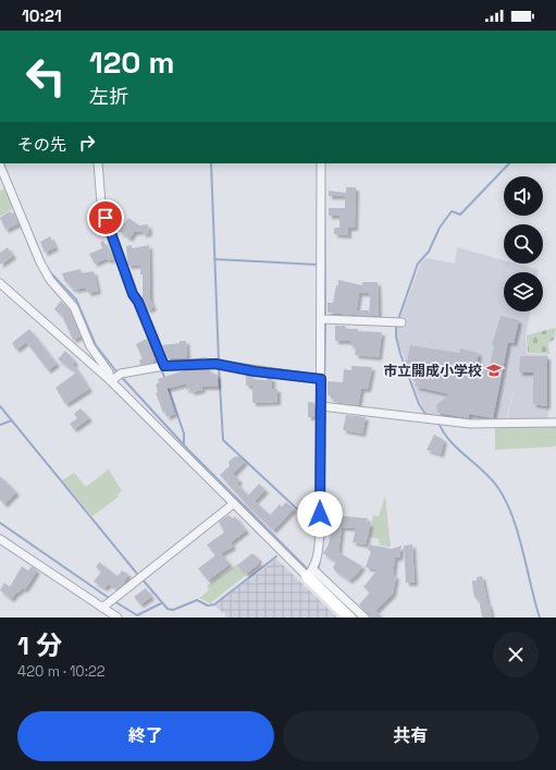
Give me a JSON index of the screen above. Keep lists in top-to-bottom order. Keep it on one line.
{"places":{"school or university":["市立開成小学校"]},"page":{"status":"10:21","turn":["120 m","左折"],"then":"その先","heading":["1 分","420 m · 10:22"],"buttons":["終了","共有"]}}
